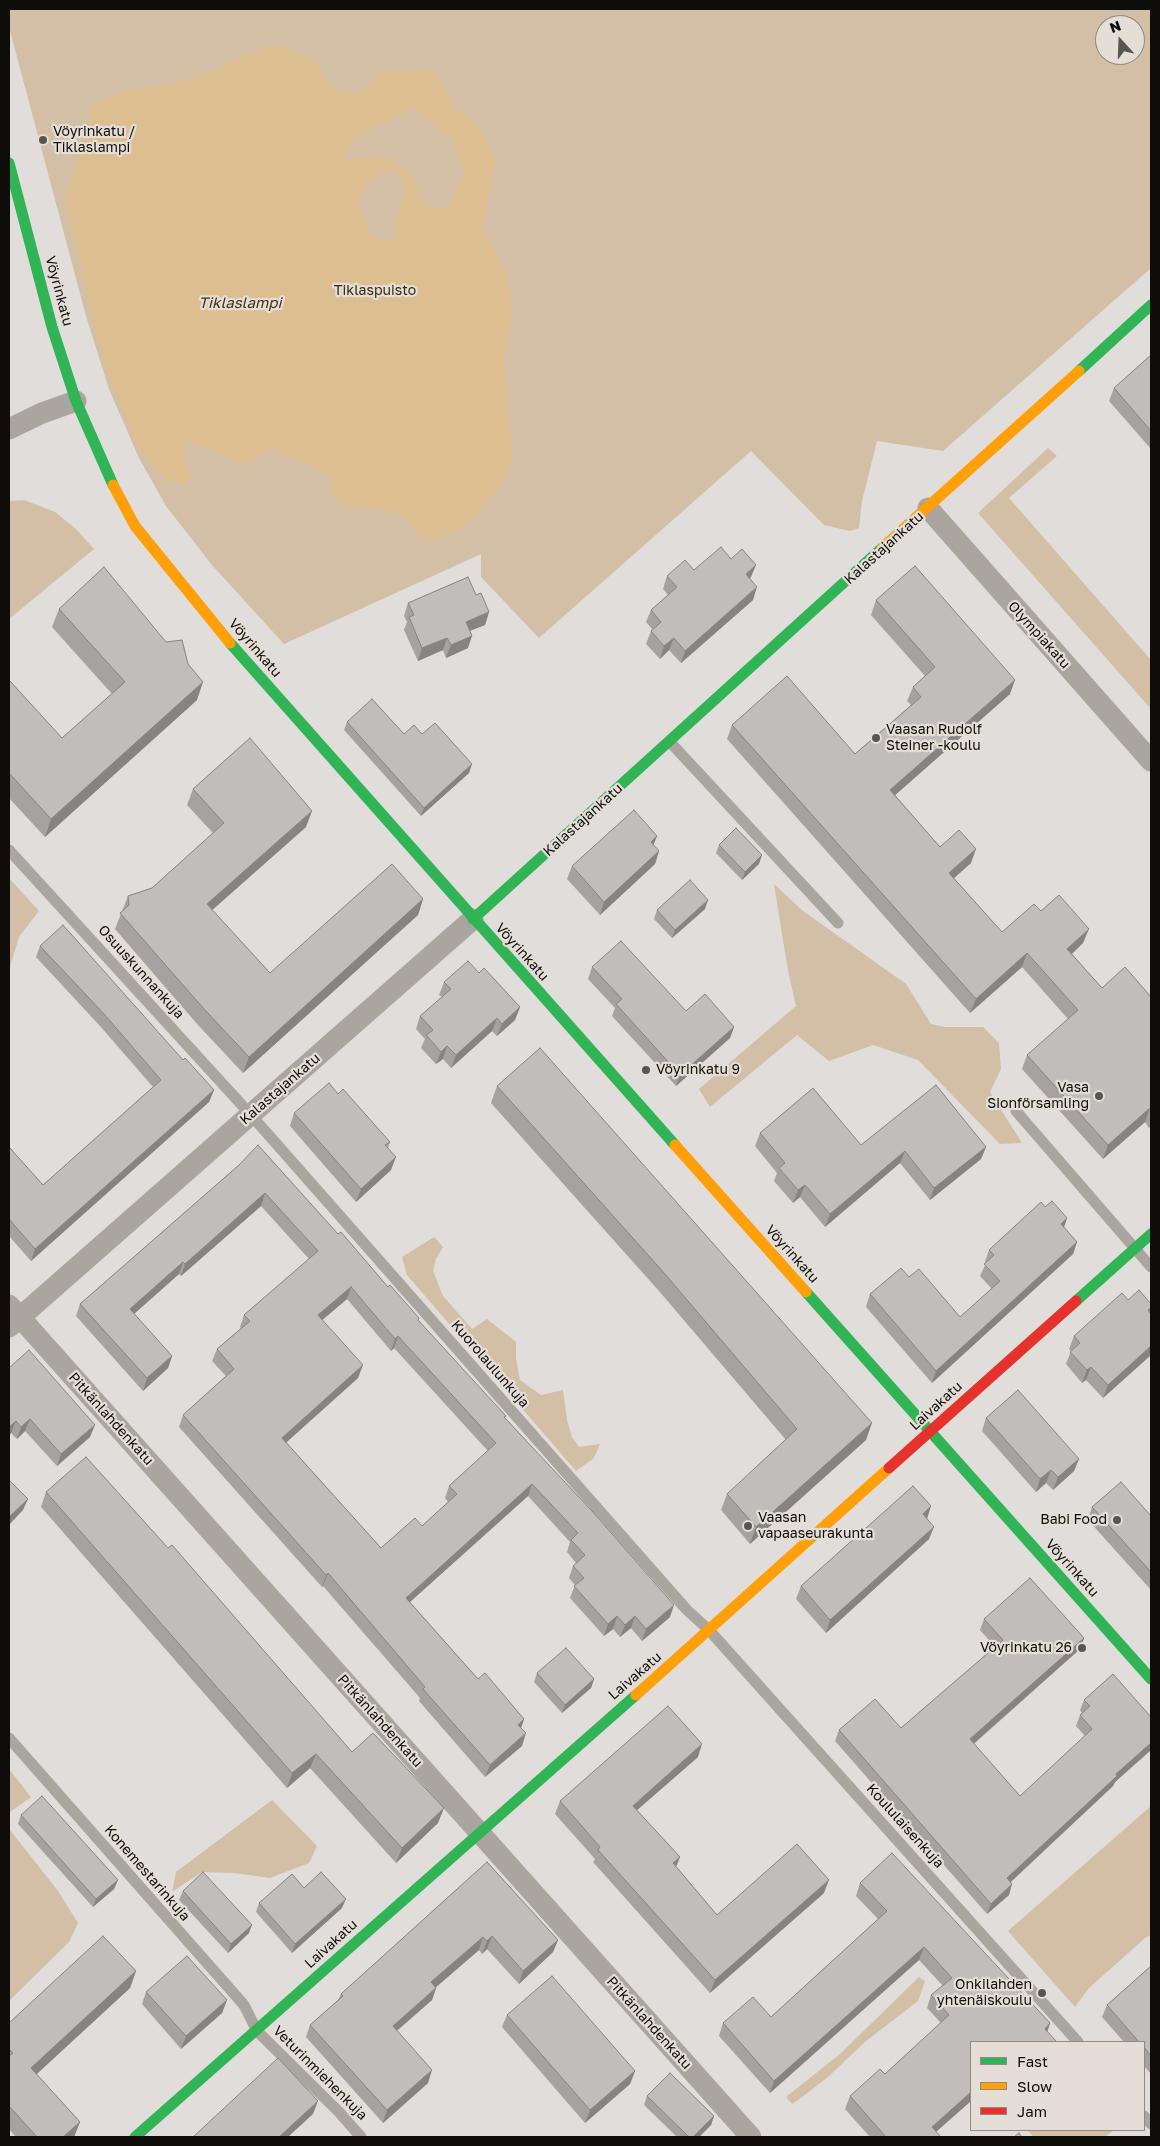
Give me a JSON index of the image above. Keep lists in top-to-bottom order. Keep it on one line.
{"streets":{"street":["Vöyrinkatu","Kalastajankatu","Olympiakatu","Laivakatu","Pitkänlahdenkatu"],"lane":["Osuuskunnankuja","Kuorolaulunkuja","Koululaisenkuja","Konemestarinkuja","Veturinmiehenkuja"]},"crossings":[["Vöyrinkatu","Kalastajankatu"],["Vöyrinkatu","Laivakatu"],["Kalastajankatu","Olympiakatu"],["Kalastajankatu","Osuuskunnankuja"],["Kalastajankatu","Kuorolaulunkuja"],["Kalastajankatu","Pitkänlahdenkatu"],["Osuuskunnankuja","Kuorolaulunkuja"],["Kuorolaulunkuja","Laivakatu"],["Kuorolaulunkuja","Koululaisenkuja"],["Laivakatu","Pitkänlahdenkatu"],["Laivakatu","Koululaisenkuja"],["Laivakatu","Konemestarinkuja"],["Laivakatu","Veturinmiehenkuja"],["Konemestarinkuja","Veturinmiehenkuja"]],"water":["Tiklaslampi"],"parks":["Tiklaspuisto"],"places":["Vöyrinkatu / Tiklaslampi","Vaasan Rudolf Steiner -koulu","Vöyrinkatu 9","Vasa Sionförsamling","Babi Food","Vaasan vapaaseurakunta","Vöyrinkatu 26","Onkilahden yhtenäiskoulu"],"legend":["Fast","Slow","Jam"],"north":"top"}
